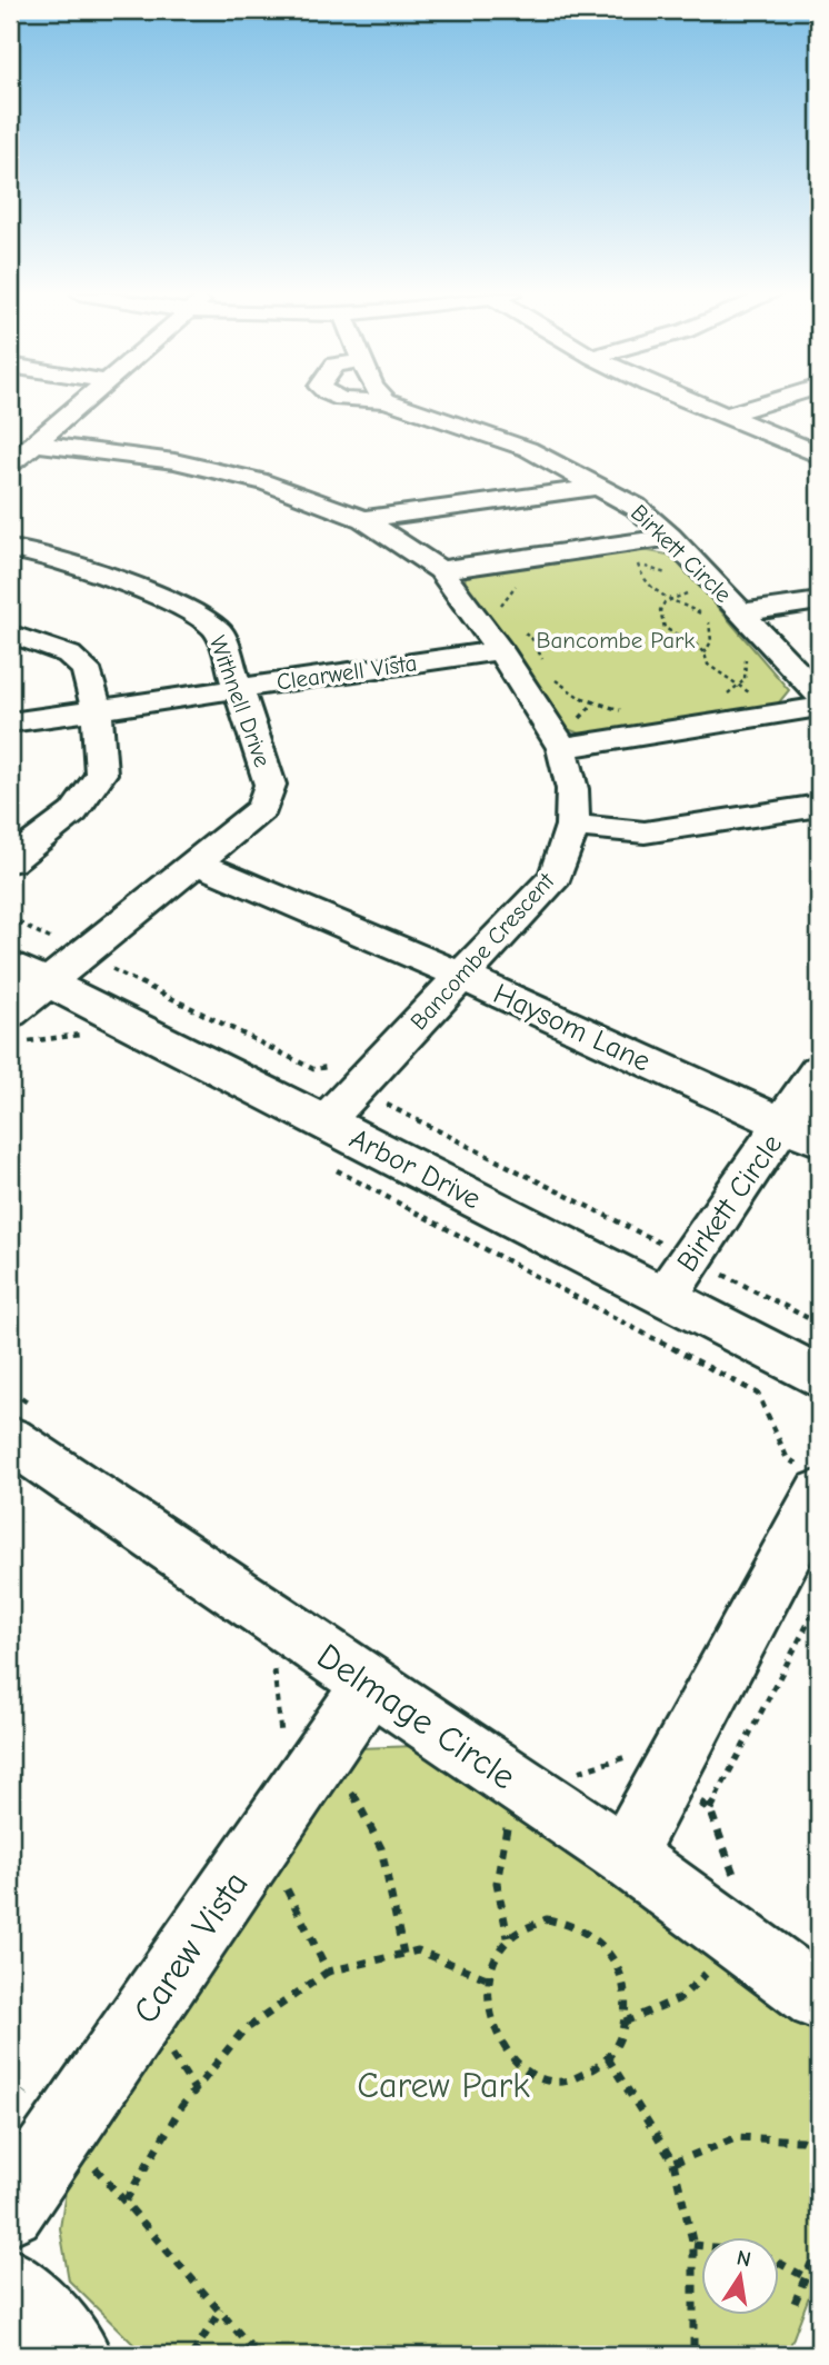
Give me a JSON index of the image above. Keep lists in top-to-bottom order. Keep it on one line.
{"streets":{"street":["Birkett Circle","Clearwell Vista","Withnell Drive","Bancombe Crescent","Haysom Lane","Arbor Drive","Delmage Circle","Carew Vista"]},"crossings":[["Birkett Circle","Haysom Lane"],["Birkett Circle","Arbor Drive"],["Clearwell Vista","Withnell Drive"],["Clearwell Vista","Bancombe Crescent"],["Withnell Drive","Haysom Lane"],["Withnell Drive","Arbor Drive"],["Bancombe Crescent","Haysom Lane"],["Bancombe Crescent","Arbor Drive"],["Delmage Circle","Carew Vista"]],"parks":["Bancombe Park","Carew Park"],"north":"top"}
